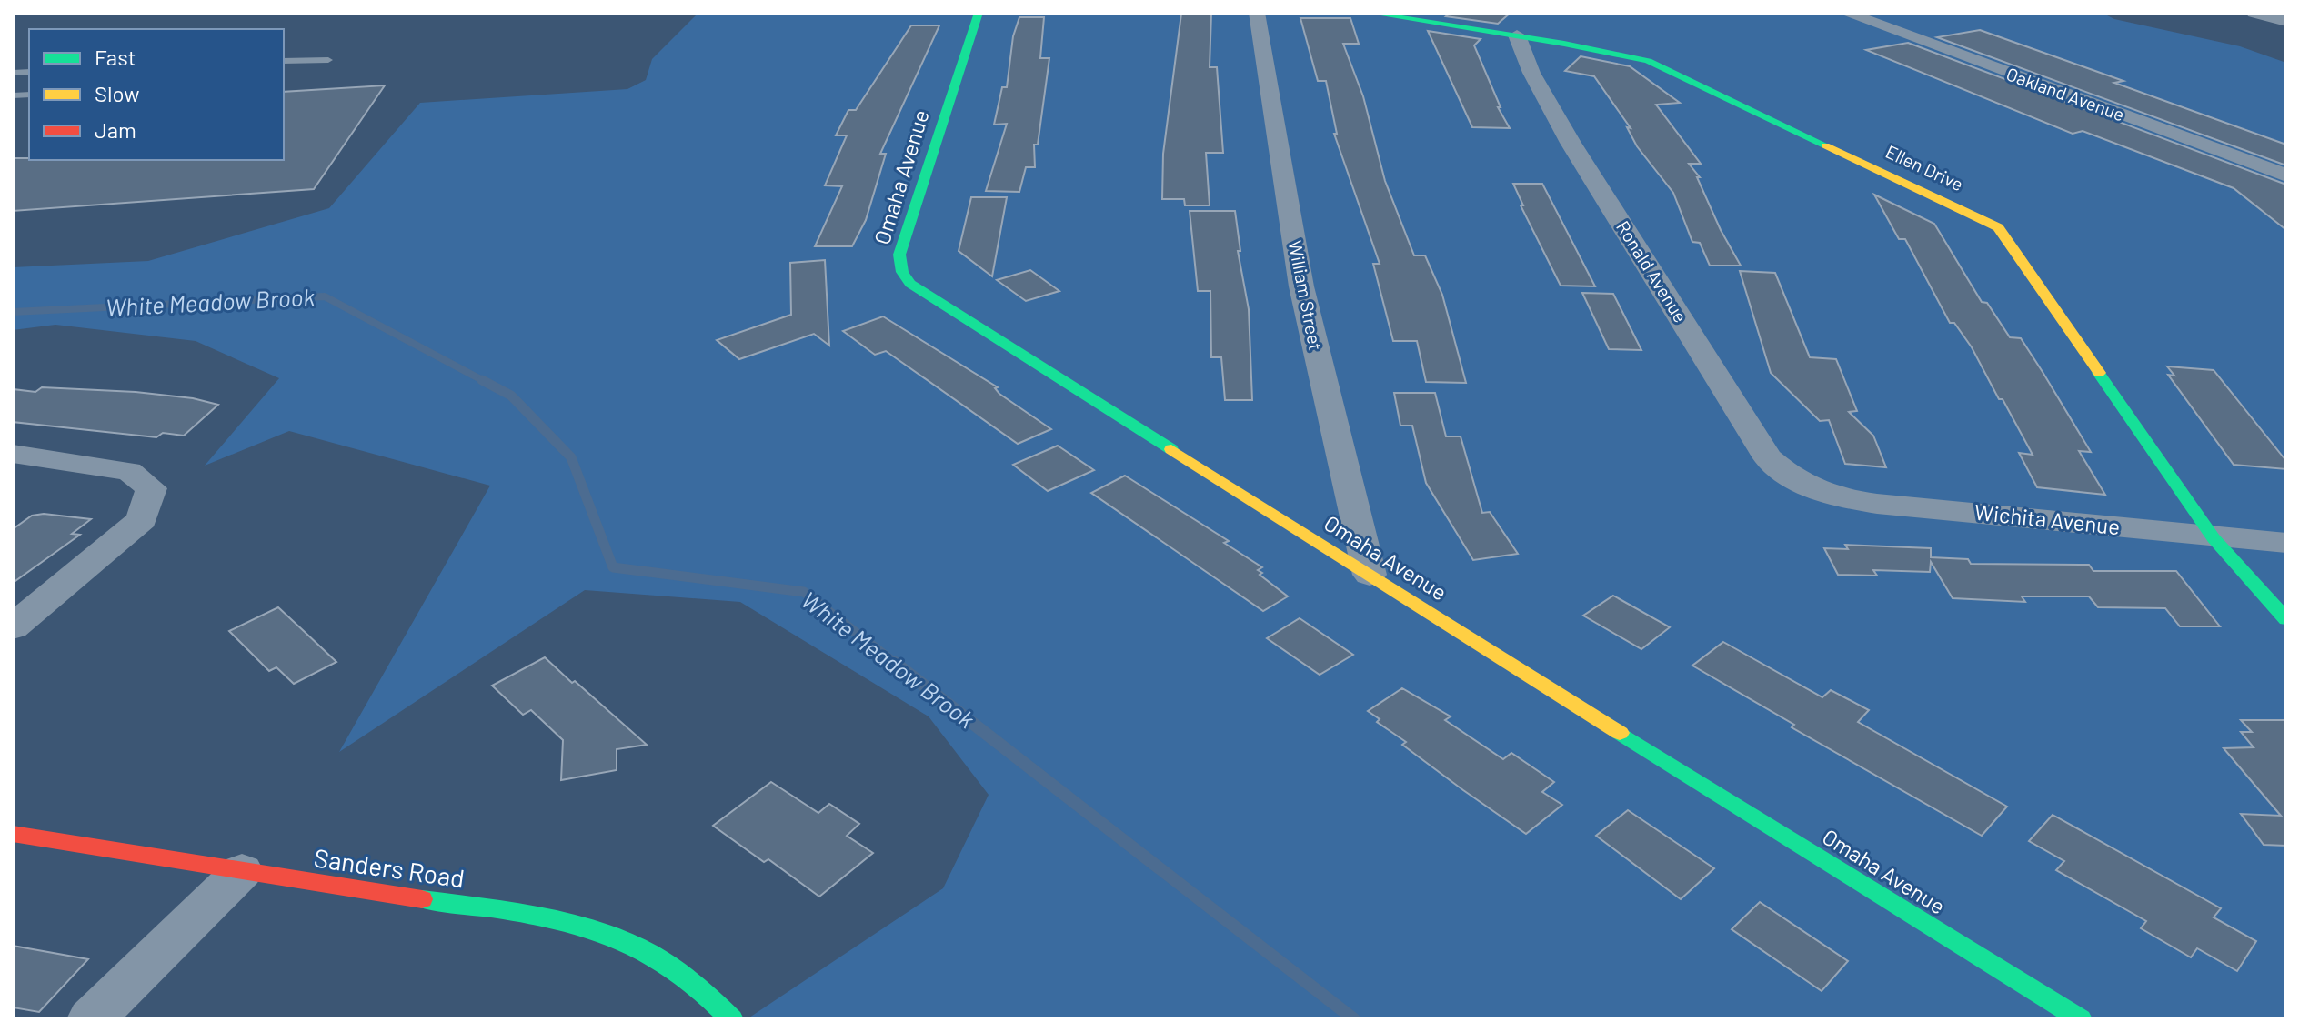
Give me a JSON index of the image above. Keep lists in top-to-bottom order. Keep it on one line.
{"streets":{"street":["Oakland Avenue","Ellen Drive","Omaha Avenue","Ronald Avenue","William Street","Wichita Avenue","Sanders Road"]},"crossings":[["Ellen Drive","Ronald Avenue"],["Ellen Drive","Wichita Avenue"],["Omaha Avenue","William Street"],["Ronald Avenue","Wichita Avenue"]],"water":["White Meadow Brook"],"legend":["Fast","Slow","Jam"]}
